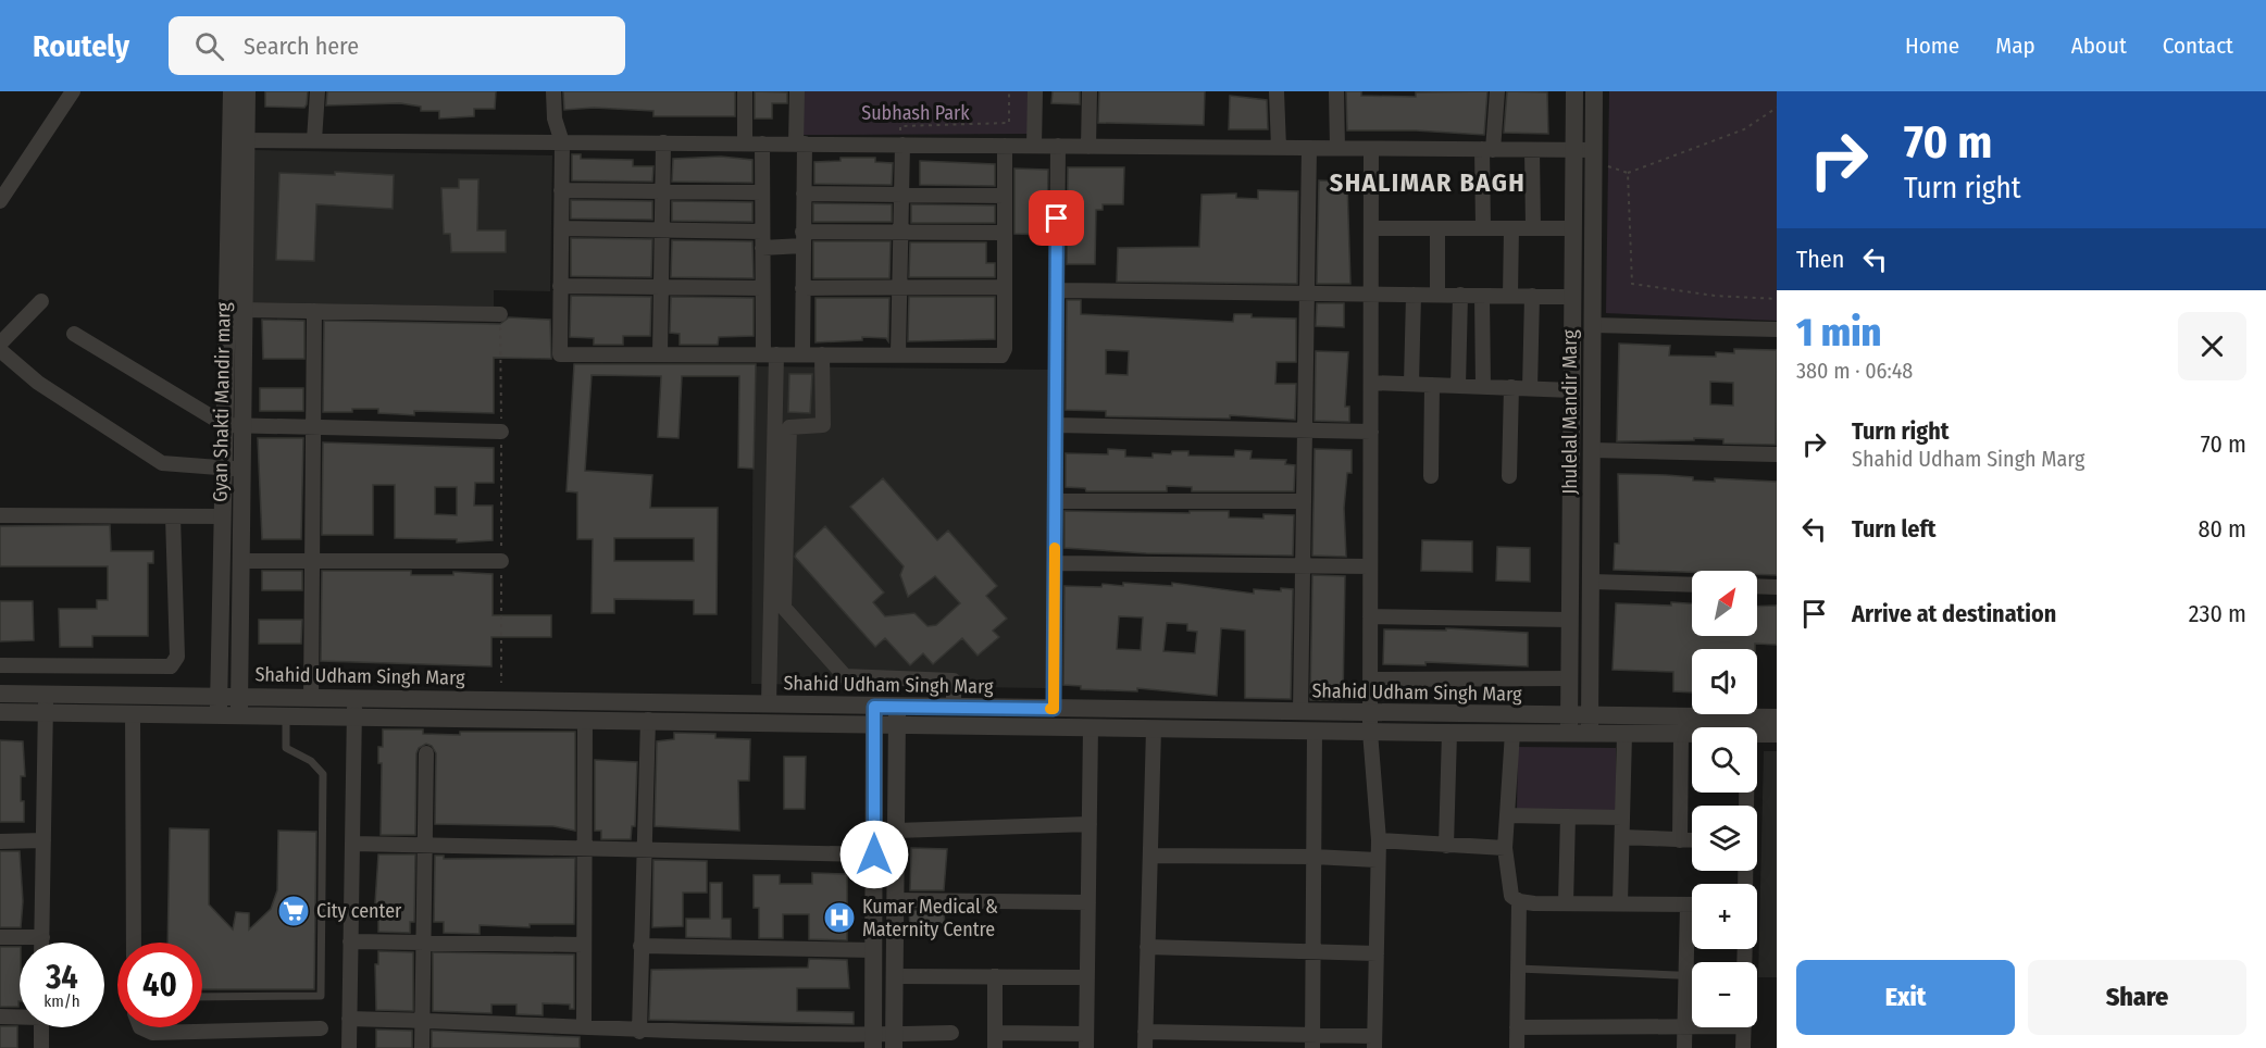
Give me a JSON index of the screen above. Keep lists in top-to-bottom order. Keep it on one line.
{"streets":{"street":["Gyan Shakti Mandir marg","Jhulelal Mandir Marg","Shahid Udham Singh Marg"]},"crossings":[["Gyan Shakti Mandir marg","Shahid Udham Singh Marg"],["Jhulelal Mandir Marg","Shahid Udham Singh Marg"]],"districts":["SHALIMAR BAGH"],"parks":["Subhash Park"],"places":{"supermarket":["City center"],"hospital":["Kumar Medical & Maternity Centre"]},"north":"top right","page":{"header":"Routely","search":"Search here","nav":["Home","Map","About","Contact"],"turn":["70 m","Turn right"],"then":"Then","heading":["1 min","380 m · 06:48"],"list":[{"name":"Turn right","note":"Shahid Udham Singh Marg","value":"70 m"},{"name":"Turn left","value":"80 m"},{"name":"Arrive at destination","value":"230 m"}],"map_buttons":["+","−"],"speed":"34 km/h","limit":"40","buttons":["Exit","Share"]}}
